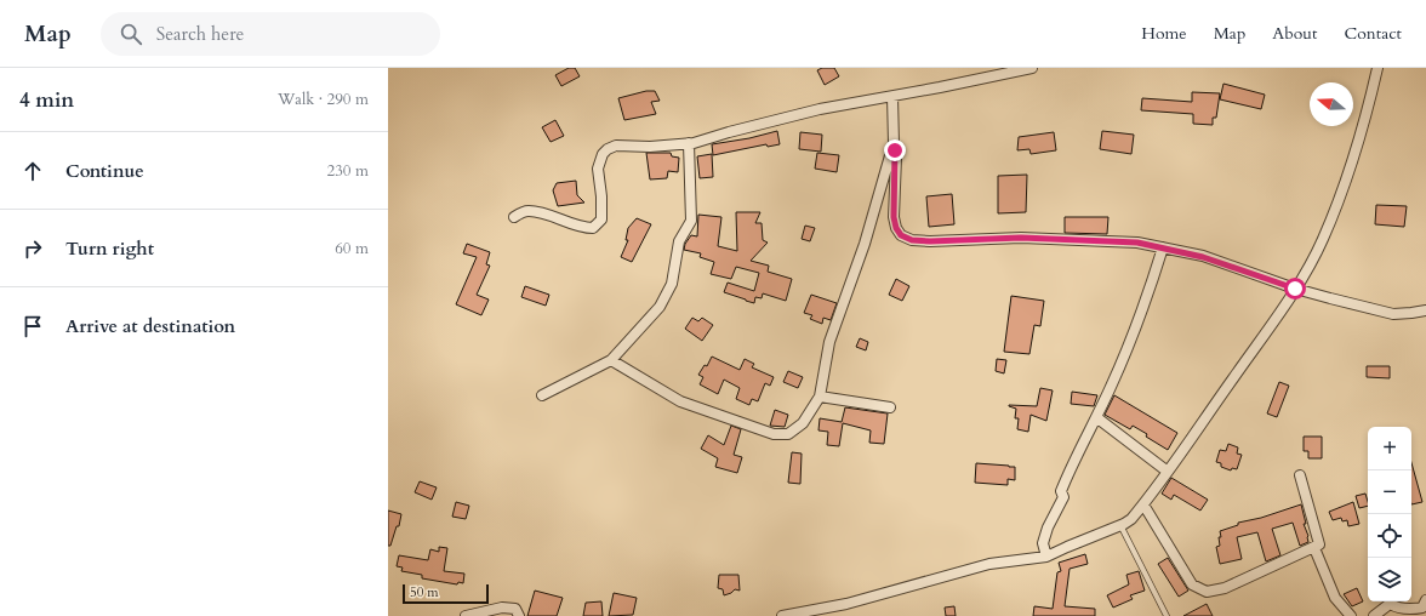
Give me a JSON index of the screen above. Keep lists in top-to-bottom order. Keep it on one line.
{"scale_bar":"50 m","north":"left","page":{"header":"Map","search":"Search here","nav":["Home","Map","About","Contact"],"heading":["4 min","Walk · 290 m"],"list":[["Continue","230 m"],["Turn right","60 m"],"Arrive at destination"],"map_buttons":["+","−"],"scale":"50 m"}}
